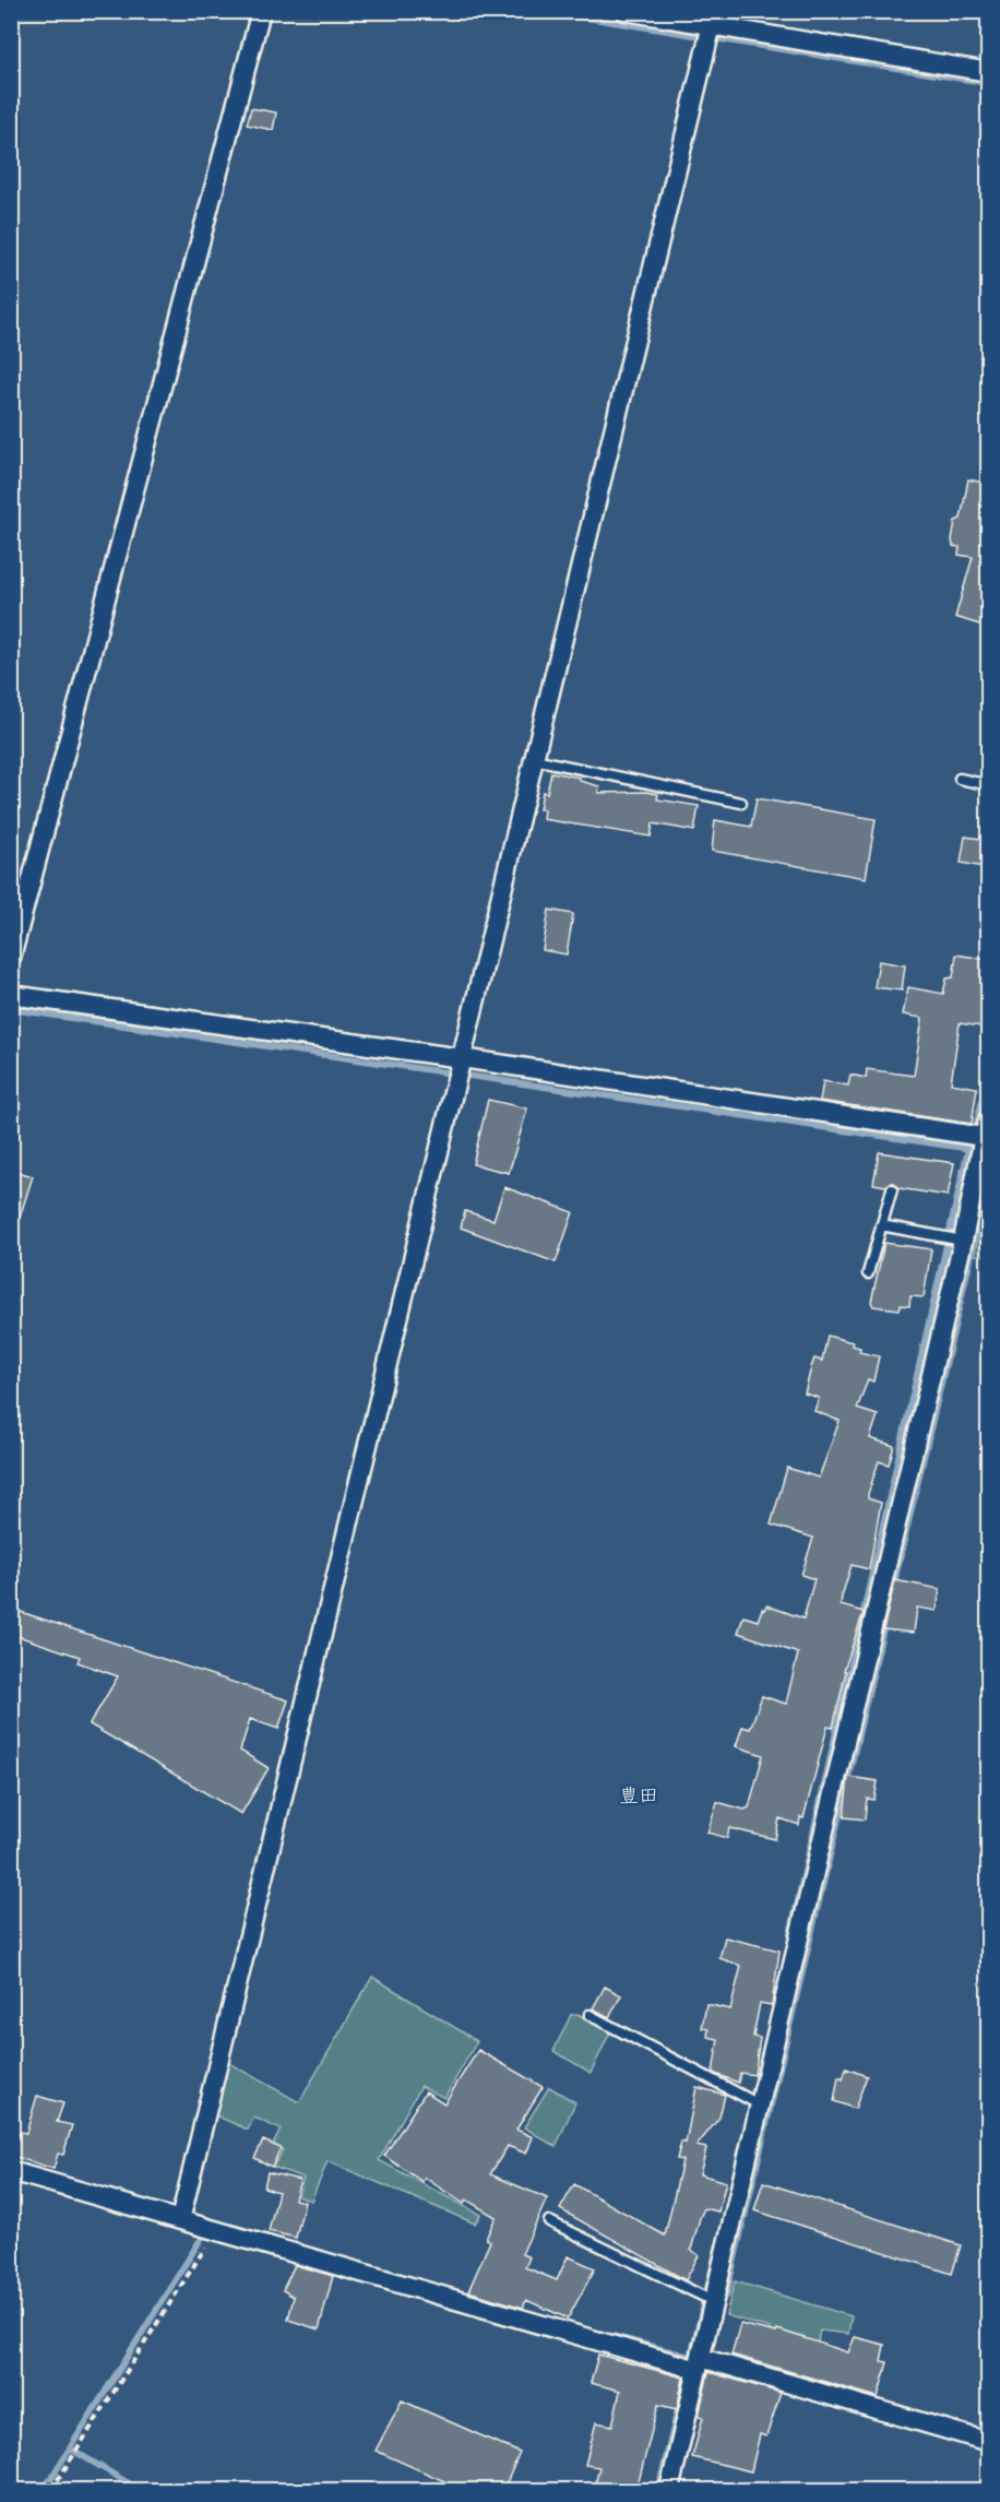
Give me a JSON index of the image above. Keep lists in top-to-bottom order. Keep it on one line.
{"districts":["豊田"]}
